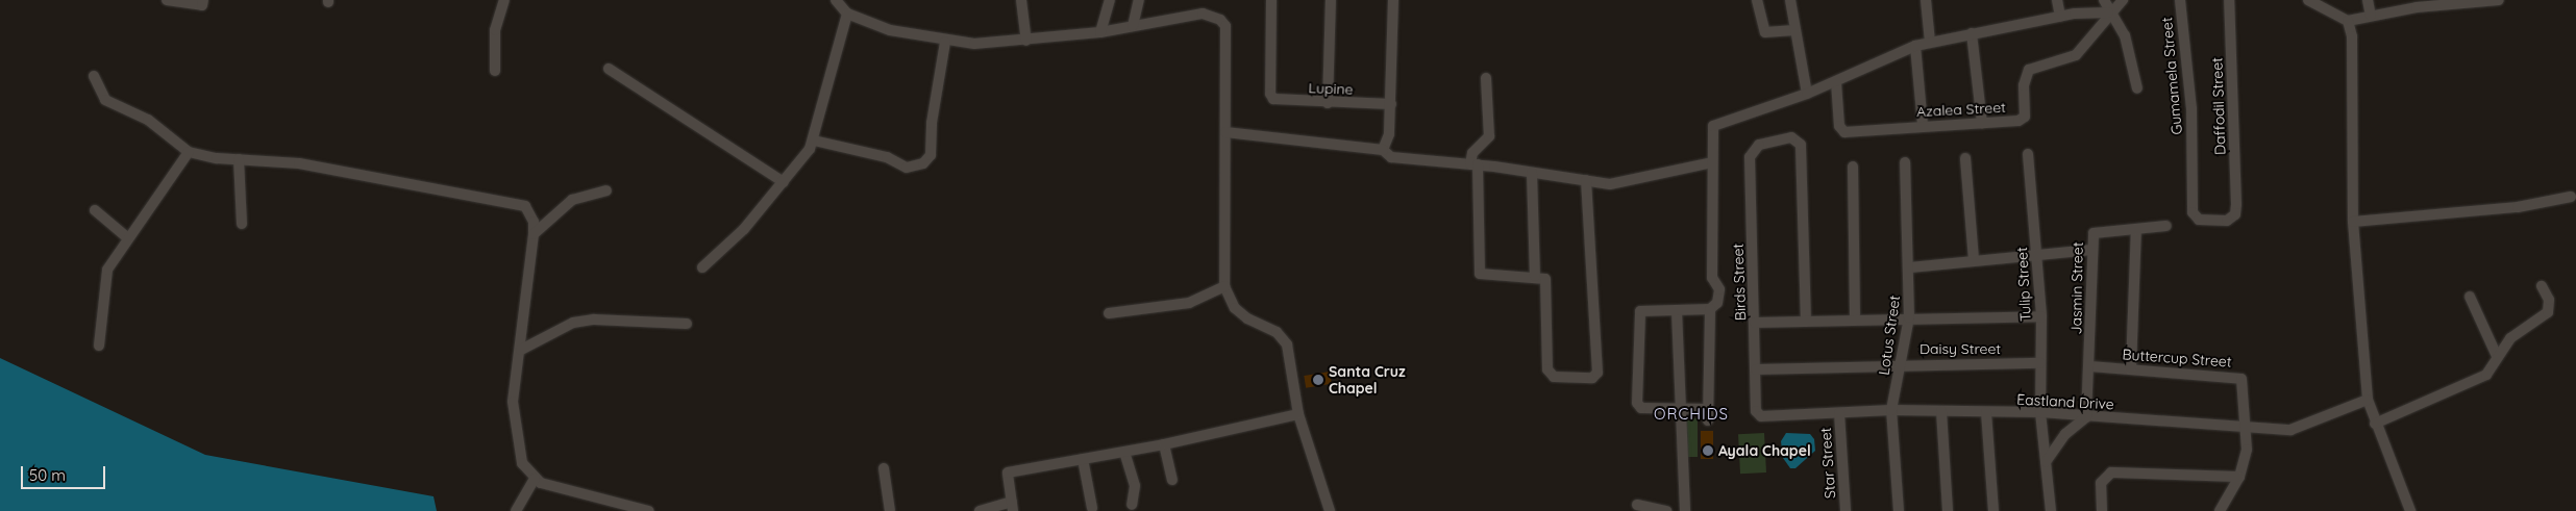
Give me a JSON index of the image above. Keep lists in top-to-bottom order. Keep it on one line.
{"streets":{"street":["Gumamela Street","Lupine","Daffodil Street","Azalea Street","Birds Street","Tulip Street","Jasmin Street","Lotus Street","Daisy Street","Buttercup Street","Eastland Drive","Star Street"]},"crossings":[["Gumamela Street","Daffodil Street"],["Birds Street","Daisy Street"],["Birds Street","Eastland Drive"],["Tulip Street","Daisy Street"],["Tulip Street","Eastland Drive"],["Jasmin Street","Buttercup Street"],["Jasmin Street","Eastland Drive"],["Lotus Street","Daisy Street"],["Lotus Street","Eastland Drive"],["Buttercup Street","Eastland Drive"],["Eastland Drive","Star Street"]],"districts":["ORCHIDS"],"places":["Santa Cruz Chapel","Ayala Chapel"],"scale_bar":"50 m"}
